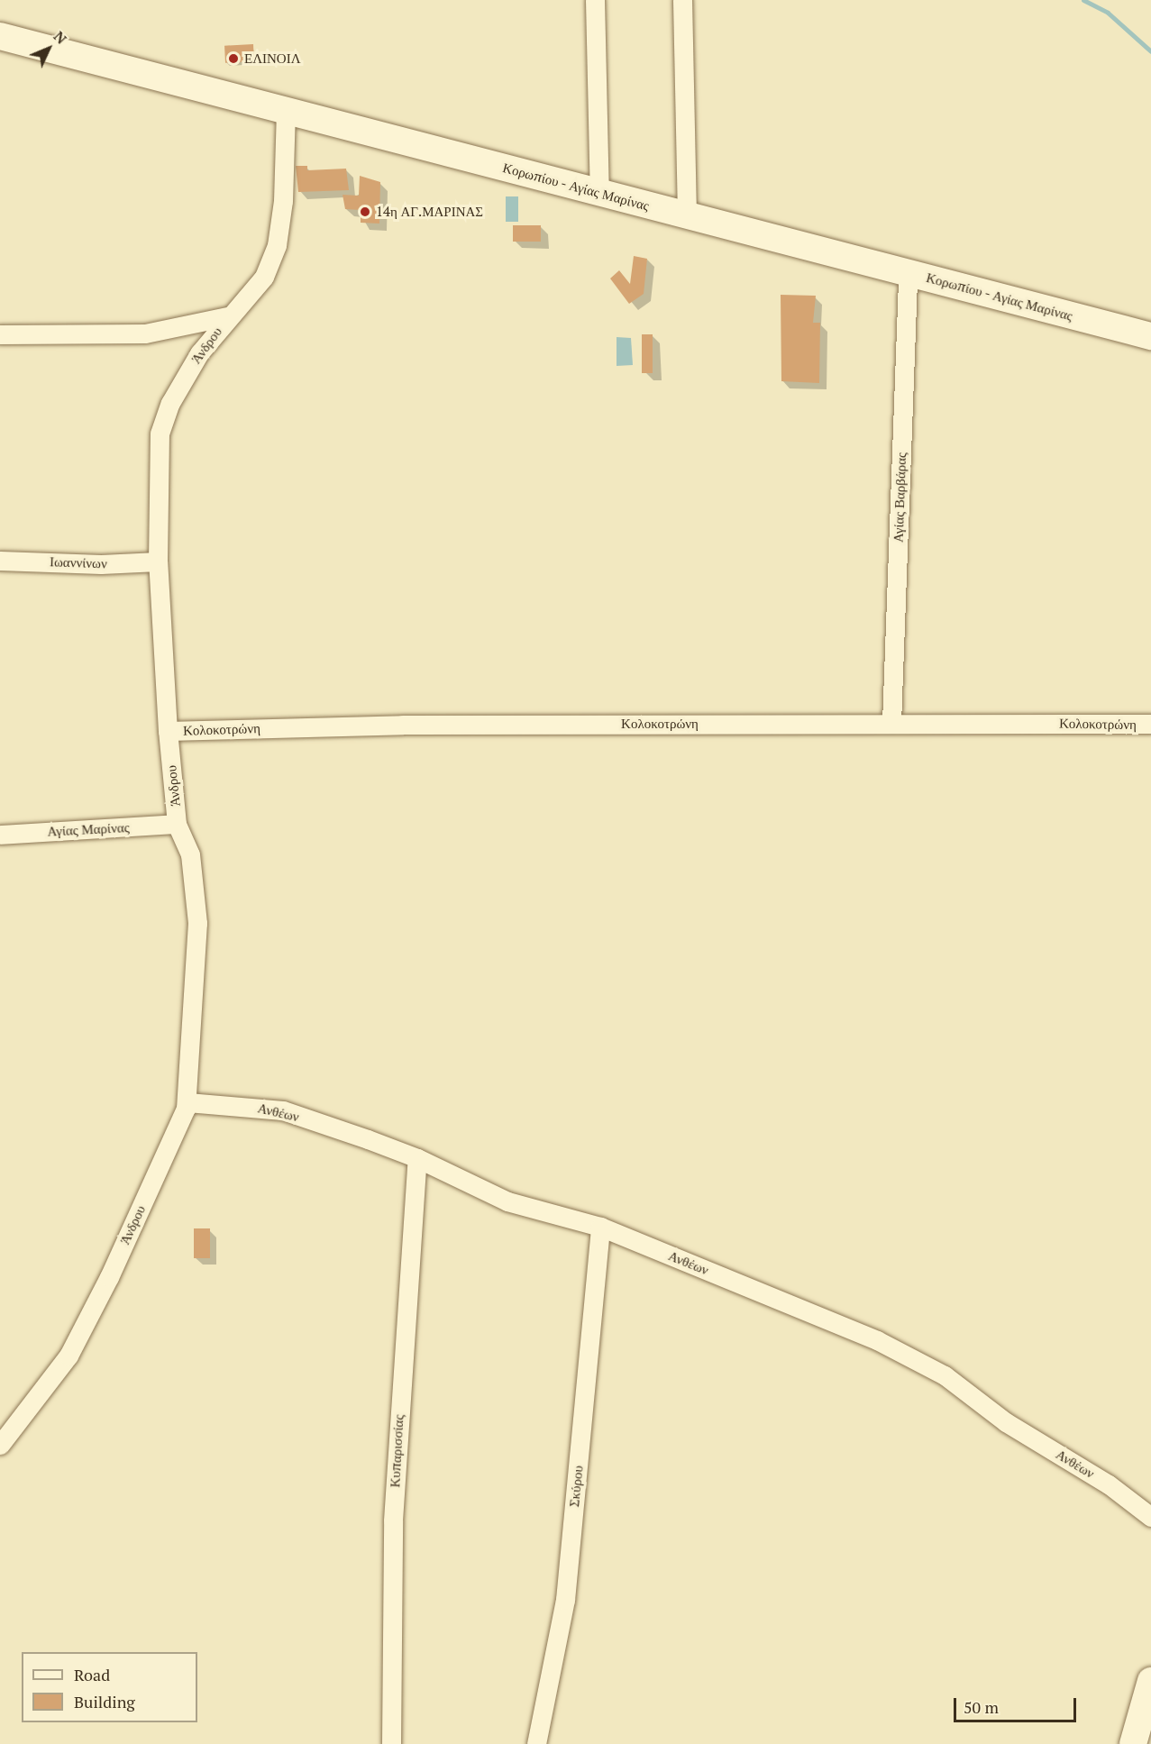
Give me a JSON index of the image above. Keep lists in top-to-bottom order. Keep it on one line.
{"streets":{"main road":["Κορωπίου - Αγίας Μαρίνας"],"street":["Άνδρου","Αγίας Βαρβάρας","Ιωαννίνων","Κολοκοτρώνη","Αγίας Μαρίνας","Ανθέων","Κυπαρισσίας","Σκύρου"]},"crossings":[["Κορωπίου - Αγίας Μαρίνας","Άνδρου"],["Κορωπίου - Αγίας Μαρίνας","Αγίας Βαρβάρας"],["Άνδρου","Ιωαννίνων"],["Άνδρου","Κολοκοτρώνη"],["Άνδρου","Αγίας Μαρίνας"],["Άνδρου","Ανθέων"],["Αγίας Βαρβάρας","Κολοκοτρώνη"],["Ανθέων","Κυπαρισσίας"],["Ανθέων","Σκύρου"]],"places":["ΕΛΙΝΟΙΛ","14η ΑΓ.ΜΑΡΙΝΑΣ"],"legend":["Road","Building"],"scale_bar":"50 m","north":"top right"}
